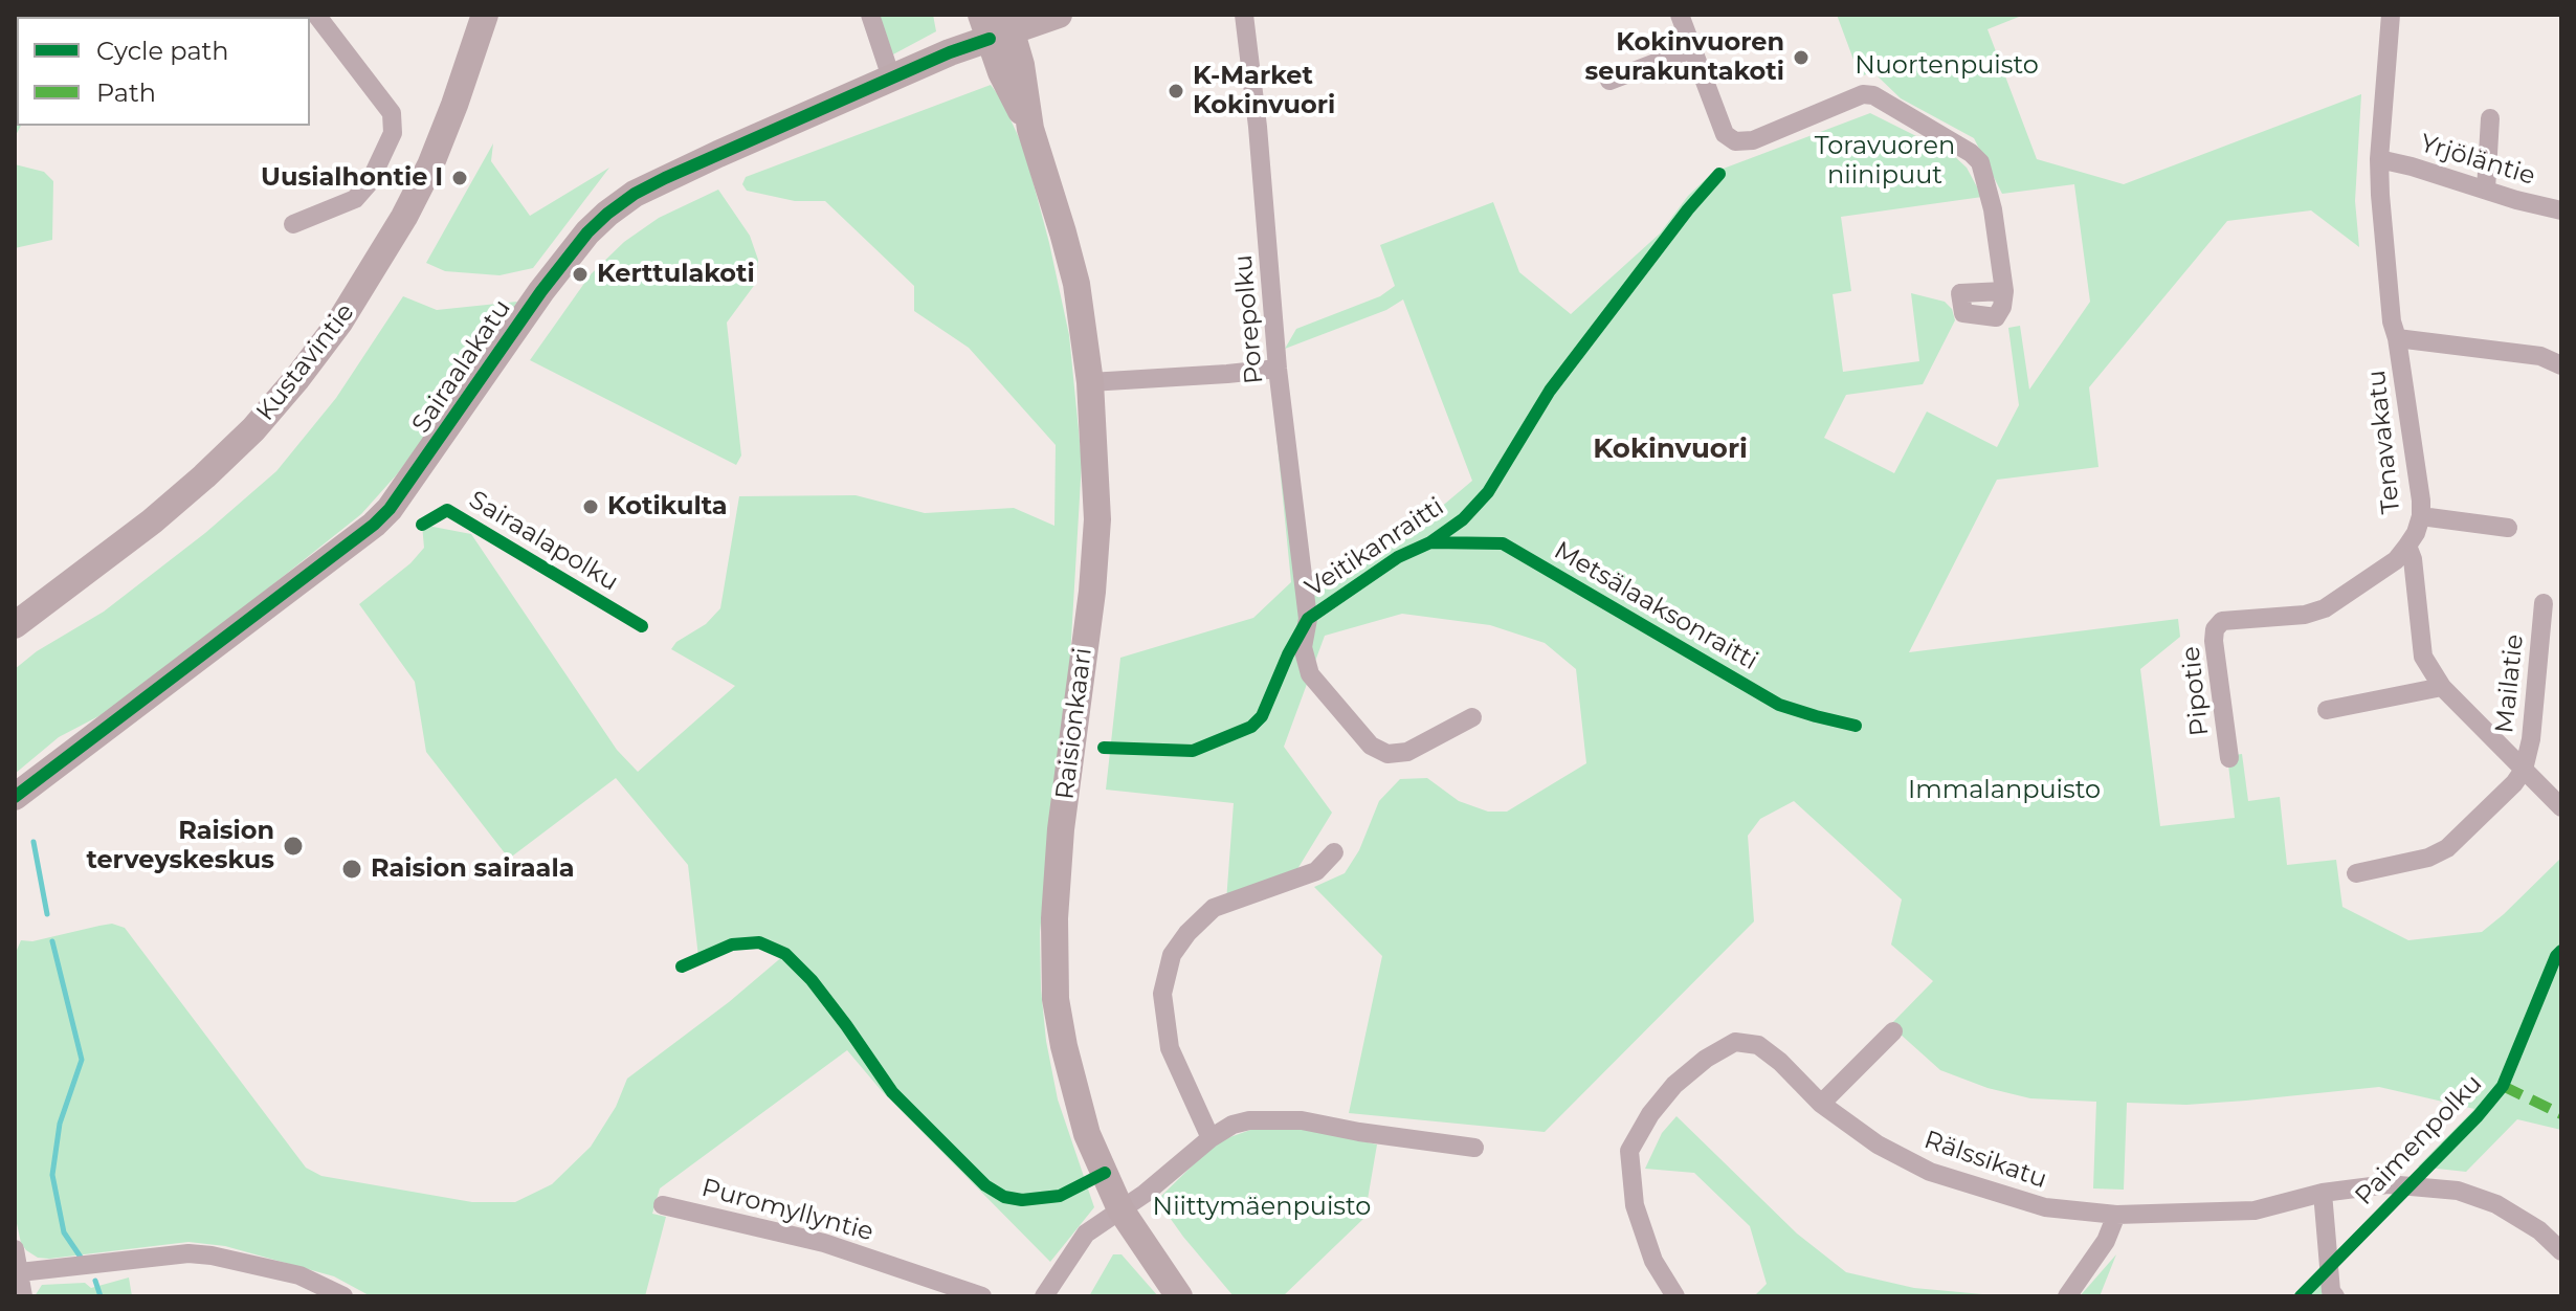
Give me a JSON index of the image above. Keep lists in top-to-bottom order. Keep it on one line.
{"streets":{"main road":["Kustavintie","Sairaalakatu","Raisionkaari"],"street":["Yrjöläntie","Porepolku","Tenavakatu","Mailatie","Pipotie","Rälssikatu","Puromyllyntie"],"cycle path":["Sairaalapolku","Veitikanraitti","Paimenpolku"]},"crossings":[["Yrjöläntie","Tenavakatu"],["Sairaalakatu","Raisionkaari"],["Tenavakatu","Mailatie"],["Tenavakatu","Pipotie"]],"districts":["Kokinvuori"],"parks":["Nuortenpuisto","Toravuoren niinipuut","Immalanpuisto","Niittymäenpuisto"],"places":["Kokinvuoren seurakuntakoti","K-Market Kokinvuori","Uusialhontie I","Kerttulakoti","Kotikulta","Raision terveyskeskus","Raision sairaala"],"legend":["Cycle path","Path"]}
